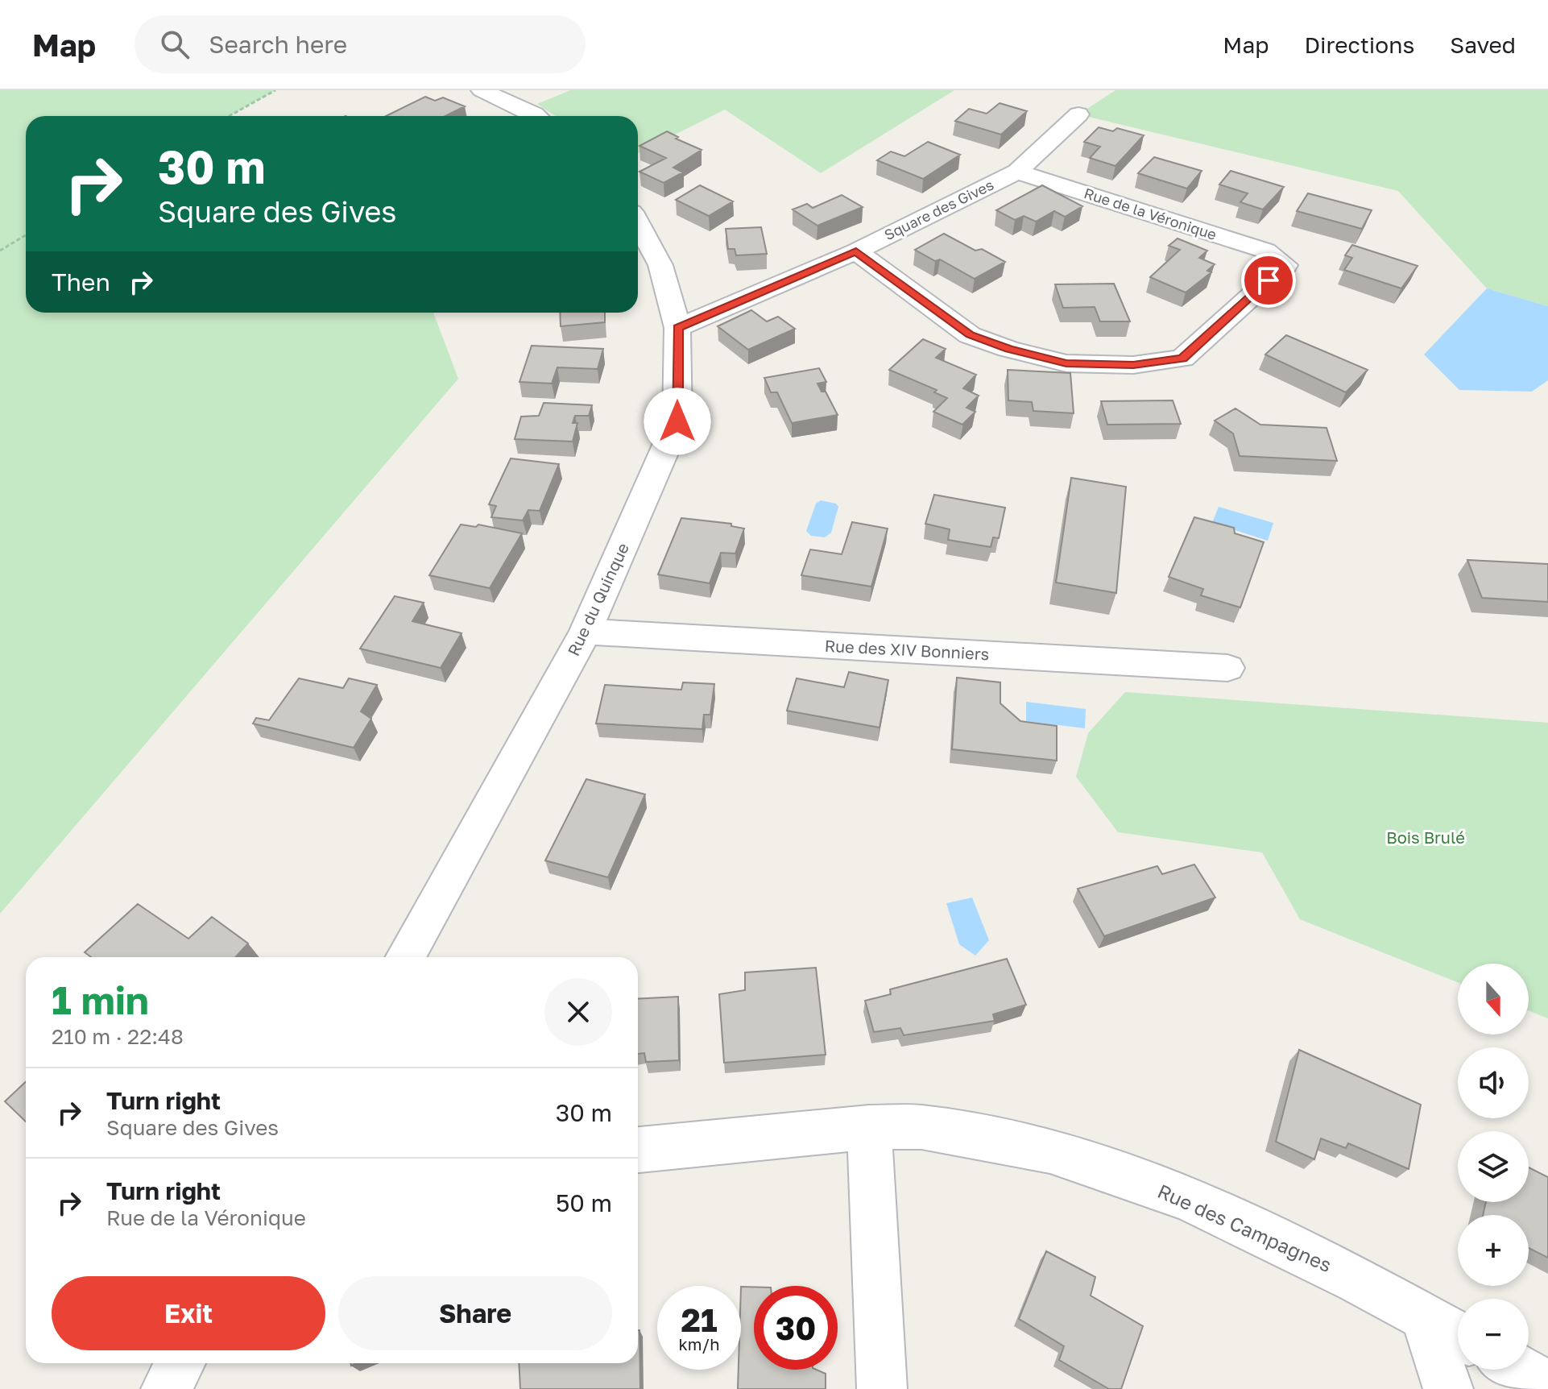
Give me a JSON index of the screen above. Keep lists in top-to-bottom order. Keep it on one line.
{"streets":{"street":["Square des Gives","Rue de la Véronique","Rue du Quinque","Rue des XIV Bonniers","Rue des Campagnes"]},"crossings":[["Square des Gives","Rue de la Véronique"],["Square des Gives","Rue du Quinque"],["Rue du Quinque","Rue des XIV Bonniers"]],"parks":["Bois Brulé"],"north":"bottom","page":{"header":"Map","search":"Search here","nav":["Map","Directions","Saved"],"turn":["30 m","Square des Gives"],"then":"Then","heading":["1 min","210 m · 22:48"],"map_buttons":["+","−"],"list":[{"name":"Turn right","note":"Square des Gives","value":"30 m"},{"name":"Turn right","note":"Rue de la Véronique","value":"50 m"}],"buttons":["Exit","Share"],"speed":"21 km/h","limit":"30"}}
